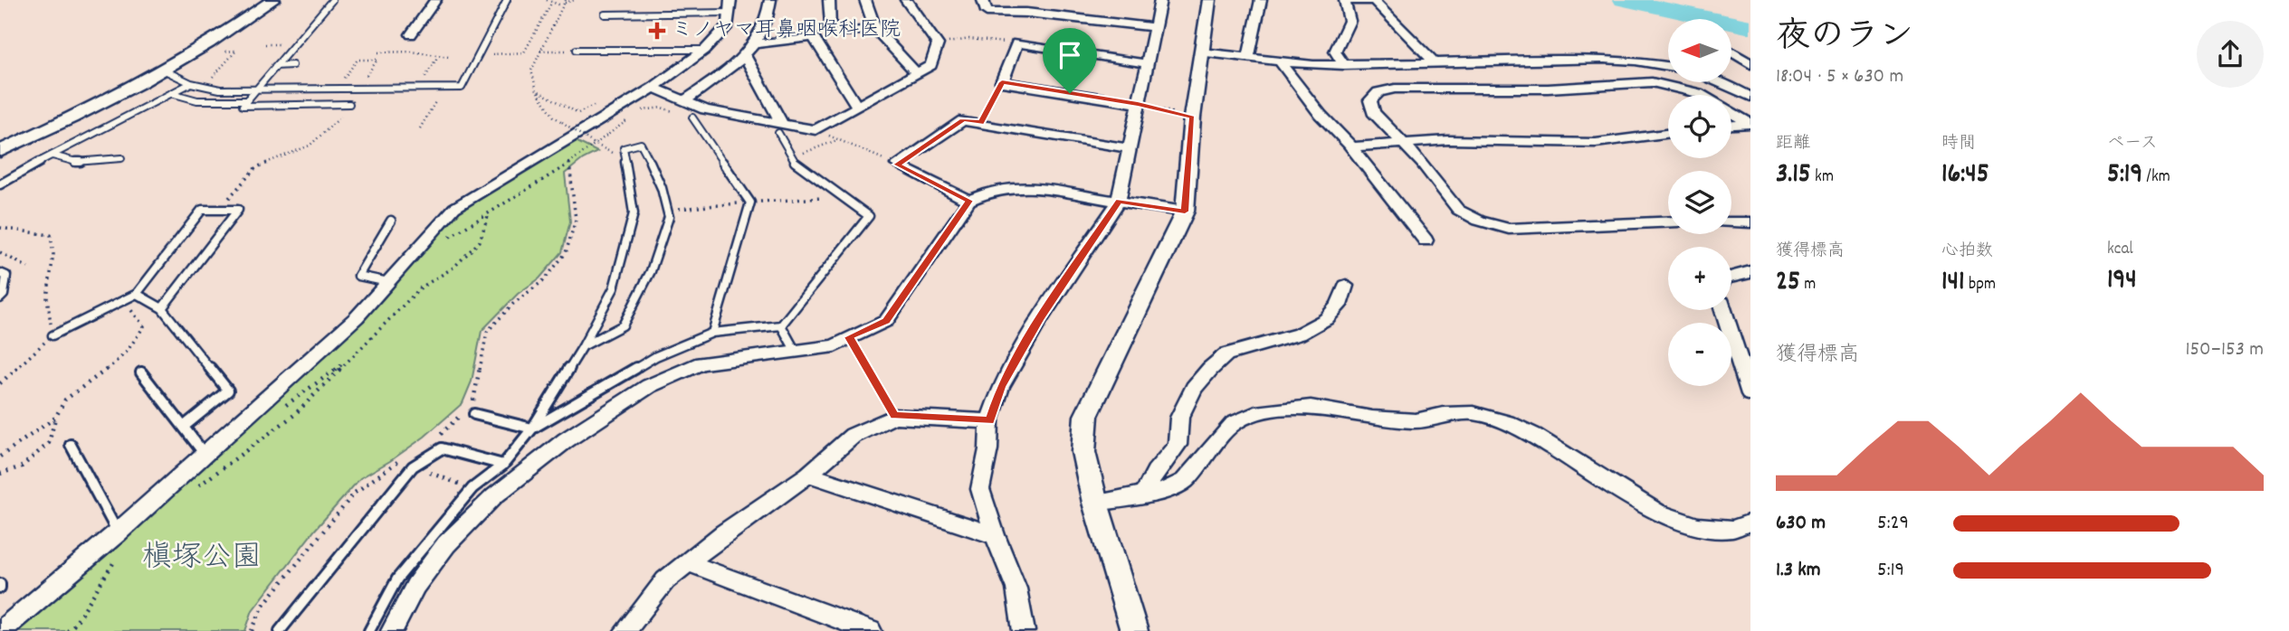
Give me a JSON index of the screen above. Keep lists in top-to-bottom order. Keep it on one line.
{"parks":["槇塚公園"],"places":{"health":["ミノヤマ耳鼻咽喉科医院"]},"north":"left","page":{"heading":["夜のラン","18:04 · 5 × 630 m"],"map_buttons":["+","−"],"stats":[["距離","3.15 km"],["時間","16:45"],["ペース","5:19 /km"],["獲得標高","25 m"],["心拍数","141 bpm"],["kcal","194"]],"chart":["獲得標高","150–153 m"],"list":[{"name":"630 m","note":"5:29"},{"name":"1.3 km","note":"5:19"}]}}
